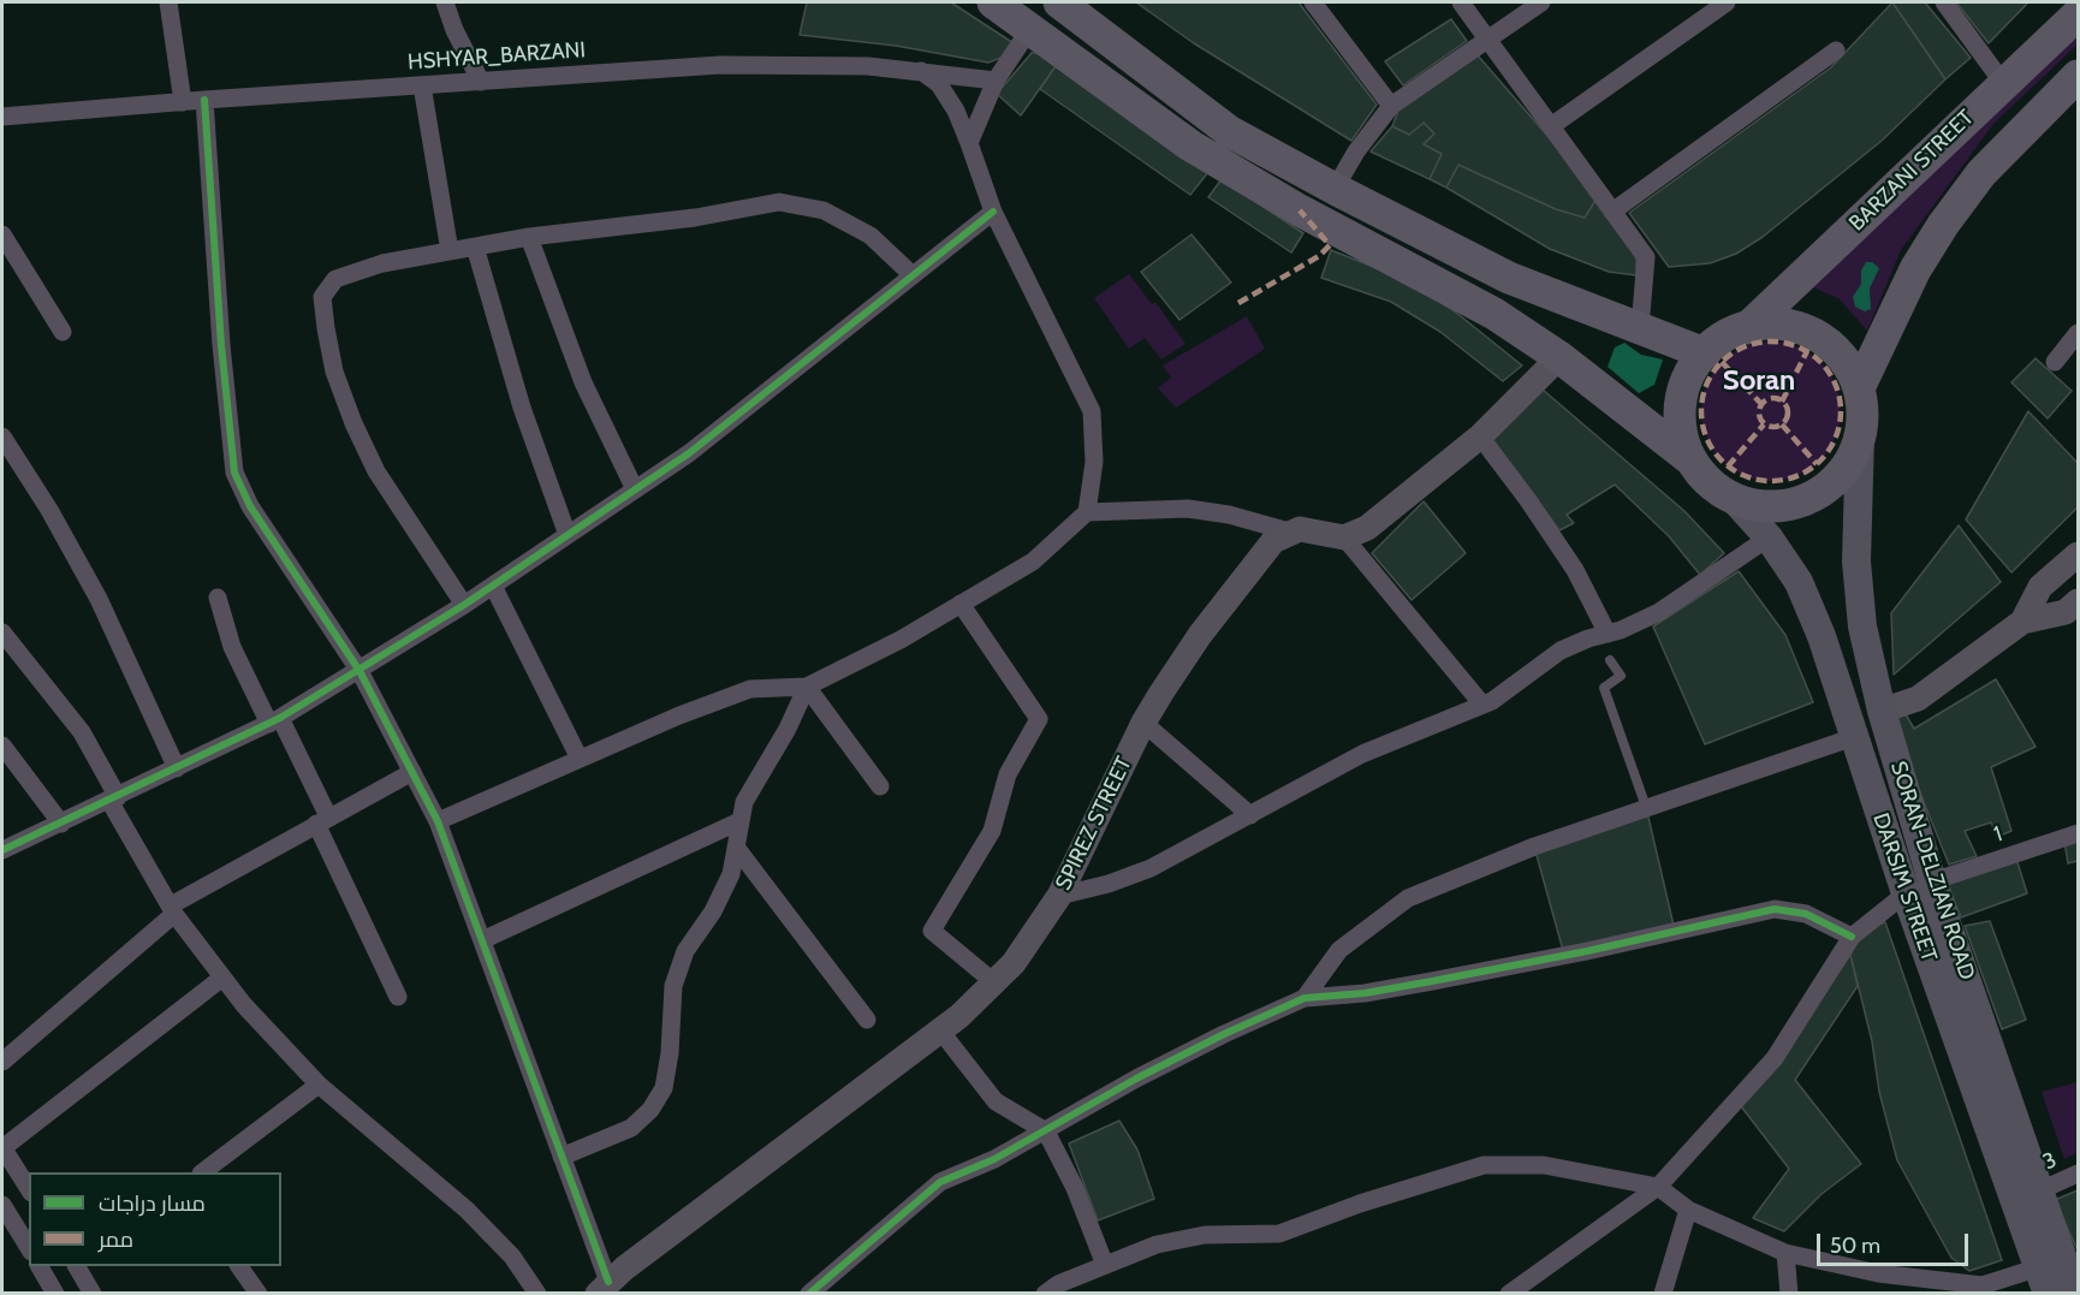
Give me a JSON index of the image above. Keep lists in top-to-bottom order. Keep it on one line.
{"streets":{"highway":["BARZANI STREET"],"main road":["SPIREZ STREET","SORAN-DELZIAN ROAD","DARSIM STREET"],"street":["HSHYAR_BARZANI","1","3"]},"crossings":[["BARZANI STREET","SORAN-DELZIAN ROAD"],["BARZANI STREET","DARSIM STREET"],["1","SORAN-DELZIAN ROAD"],["SORAN-DELZIAN ROAD","DARSIM STREET"],["SORAN-DELZIAN ROAD","3"]],"districts":["Soran"],"legend":["مسار دراجات","ممر"],"scale_bar":"50 m"}
